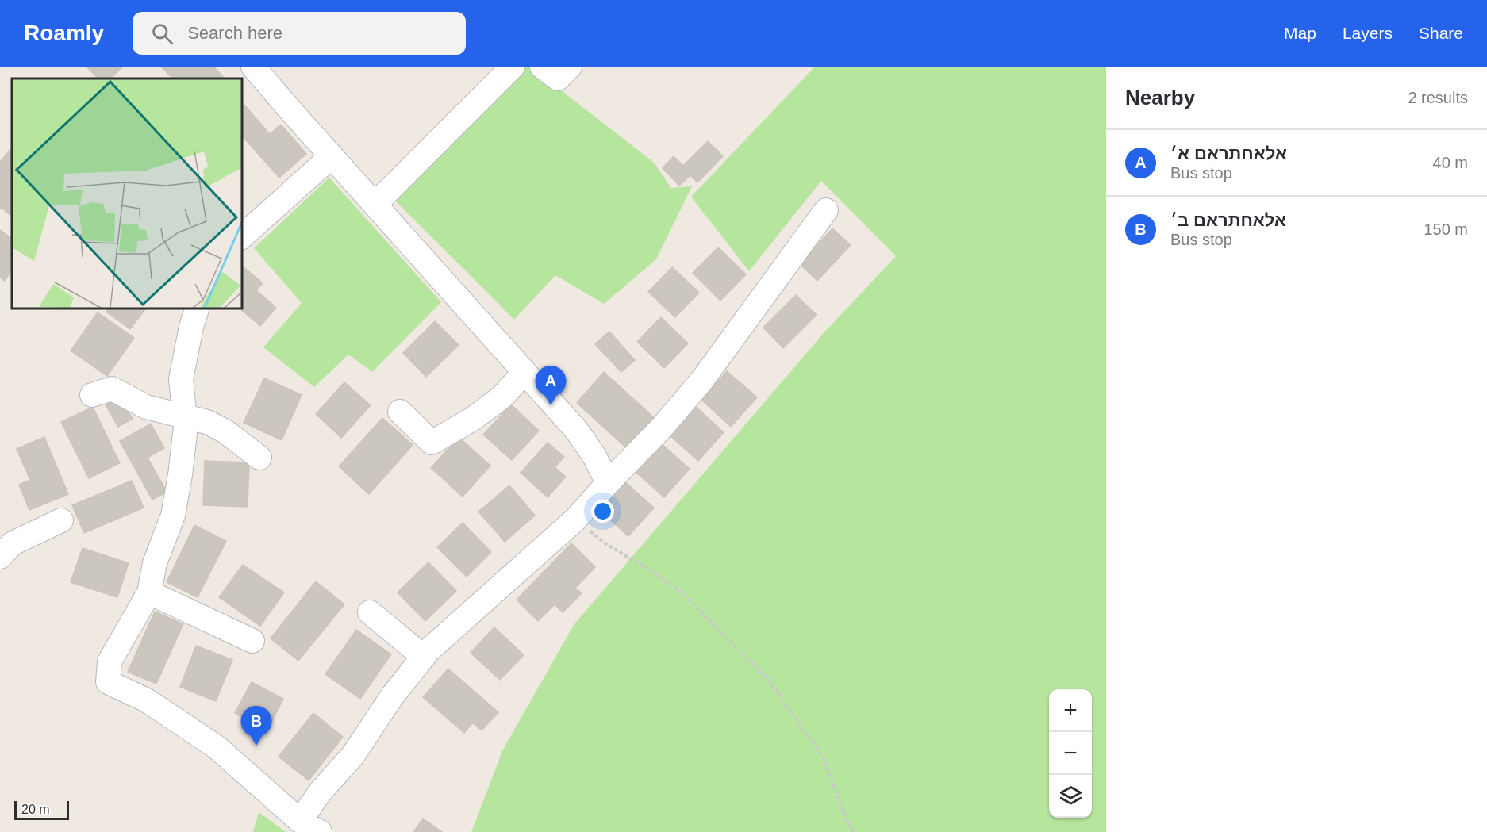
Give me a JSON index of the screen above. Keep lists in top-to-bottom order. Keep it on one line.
{"scale_bar":"20 m","page":{"header":"Roamly","search":"Search here","nav":["Map","Layers","Share"],"heading":["Nearby","2 results"],"list":[{"mark":"A","name":"אלאחתראם א׳","note":"Bus stop","value":"40 m"},{"mark":"B","name":"אלאחתראם ב׳","note":"Bus stop","value":"150 m"}],"pins":["A","B"],"map_buttons":["+","−"],"scale":"20 m"}}
